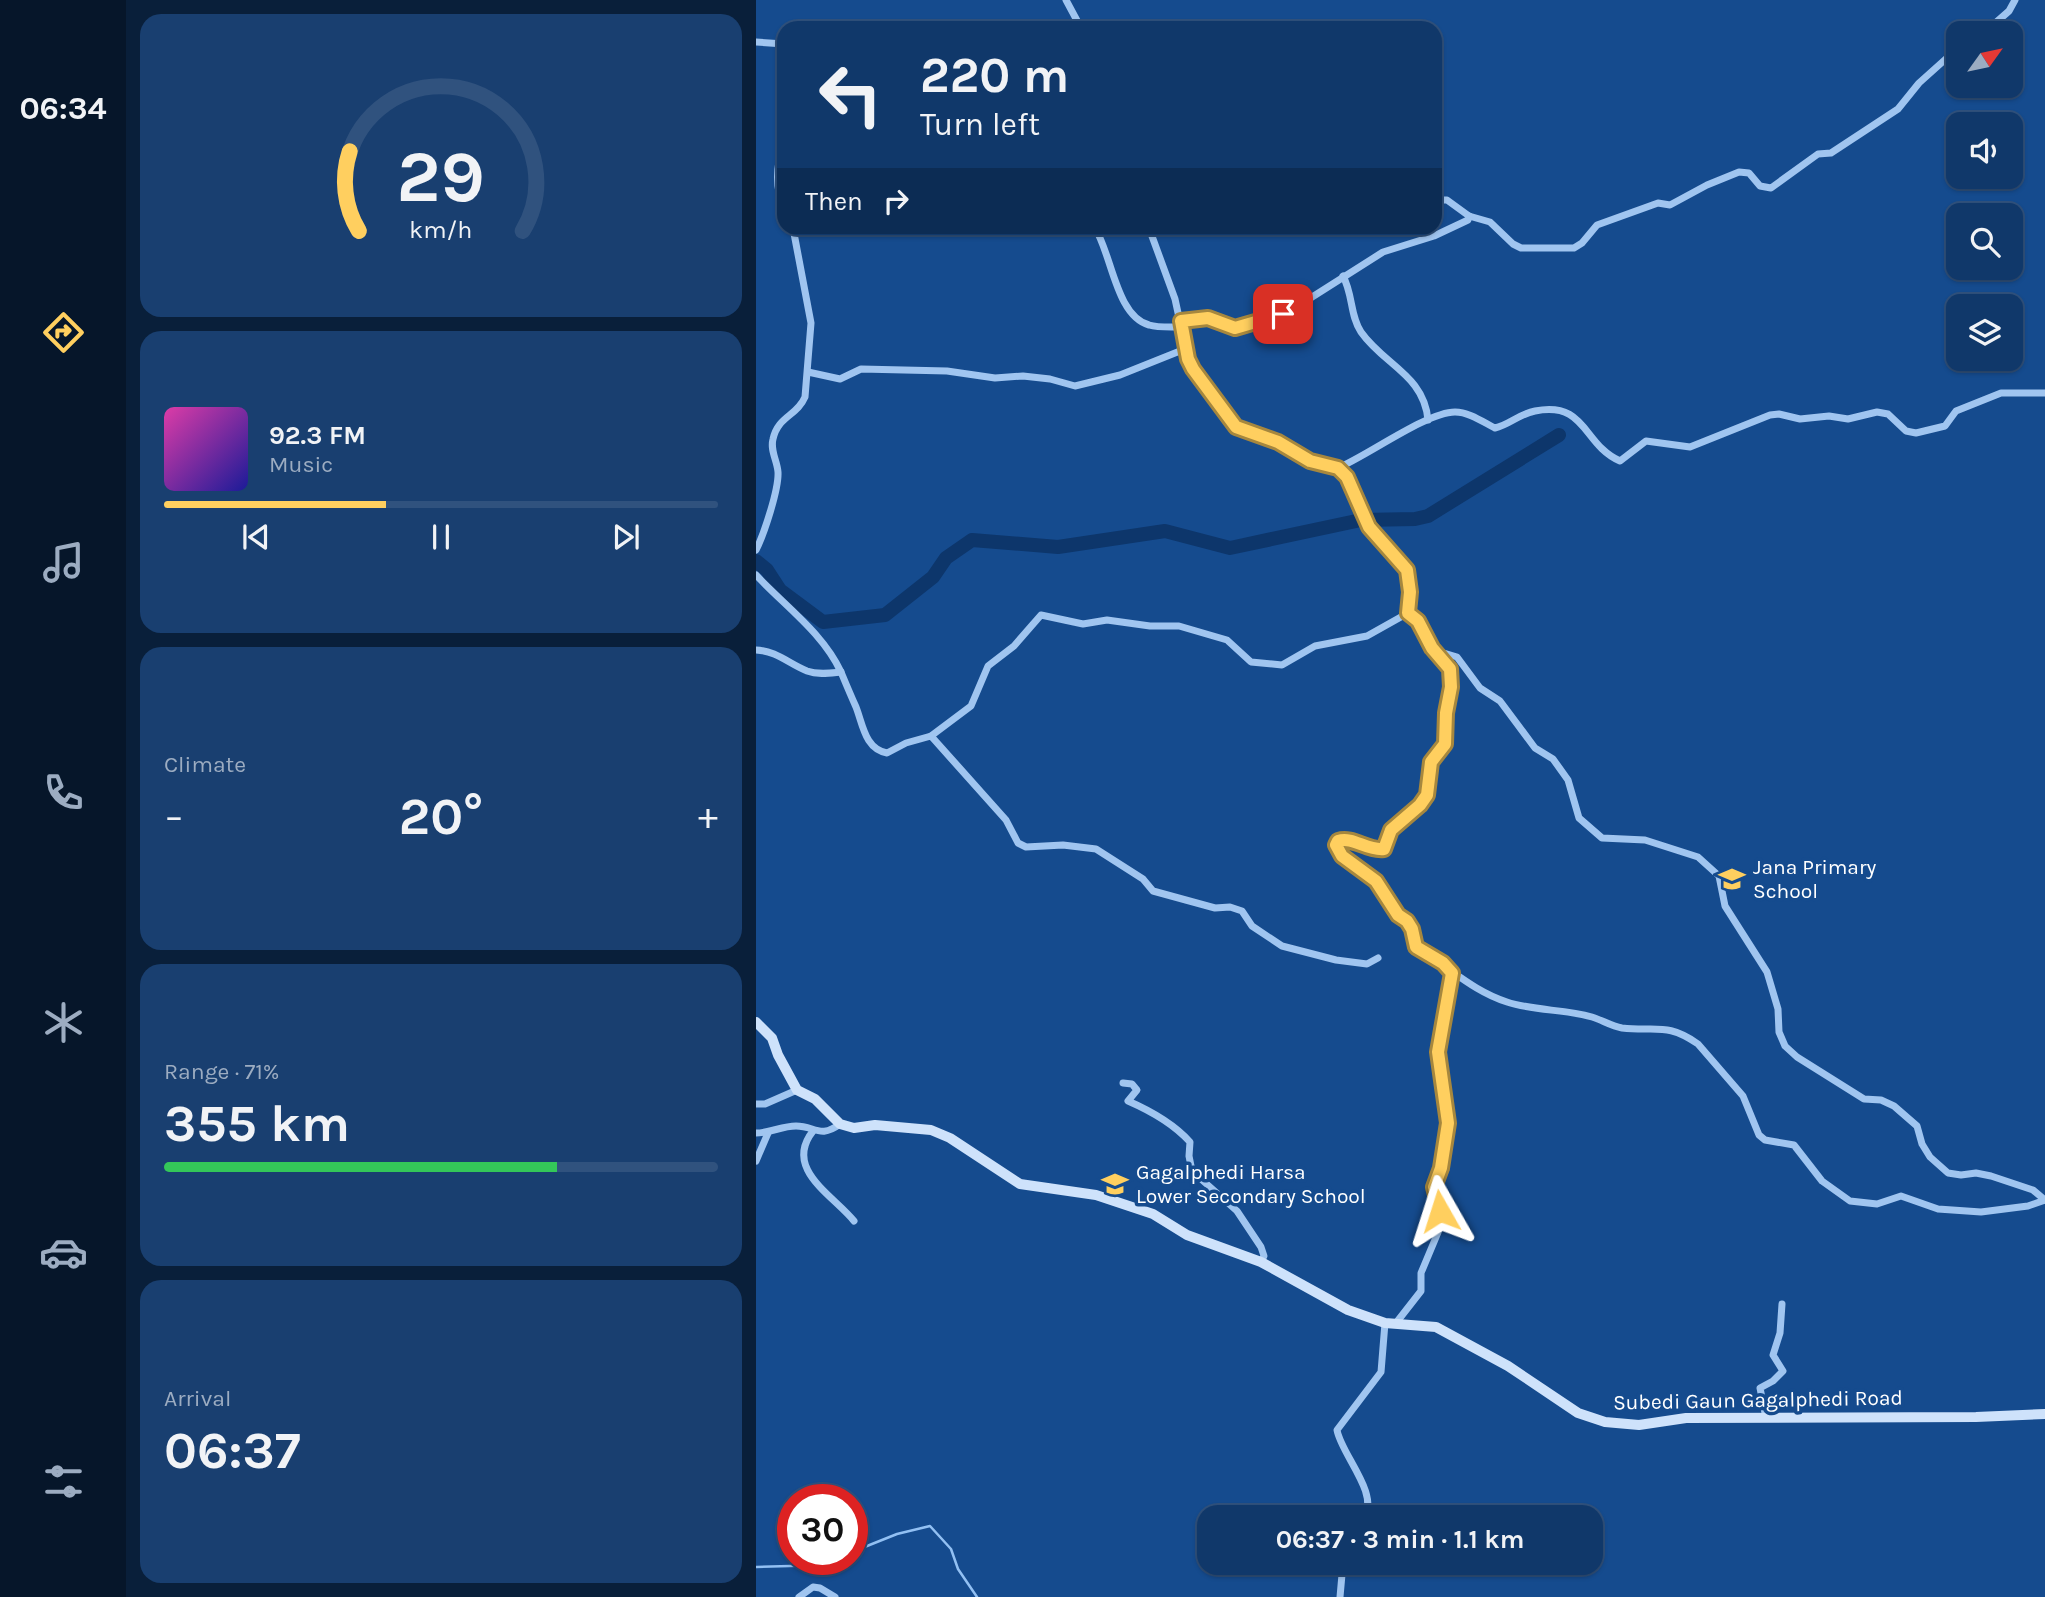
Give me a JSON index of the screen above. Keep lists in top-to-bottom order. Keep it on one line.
{"streets":{"street":["Subedi Gaun Gagalphedi Road"]},"places":{"school or university":["Jana Primary School","Gagalphedi Harsa Lower Secondary School"]},"north":"top right","page":{"tabs":"06:34","turn":["220 m","Turn left"],"then":"Then","song":["92.3 FM","Music"],"tile":["Climate",["Range · 71%","355 km"],["Arrival","06:37"]],"heat":["−","20°","+"],"limit":"30","trip":"06:37 · 3 min · 1.1 km","gauge":["29","km/h"]}}
